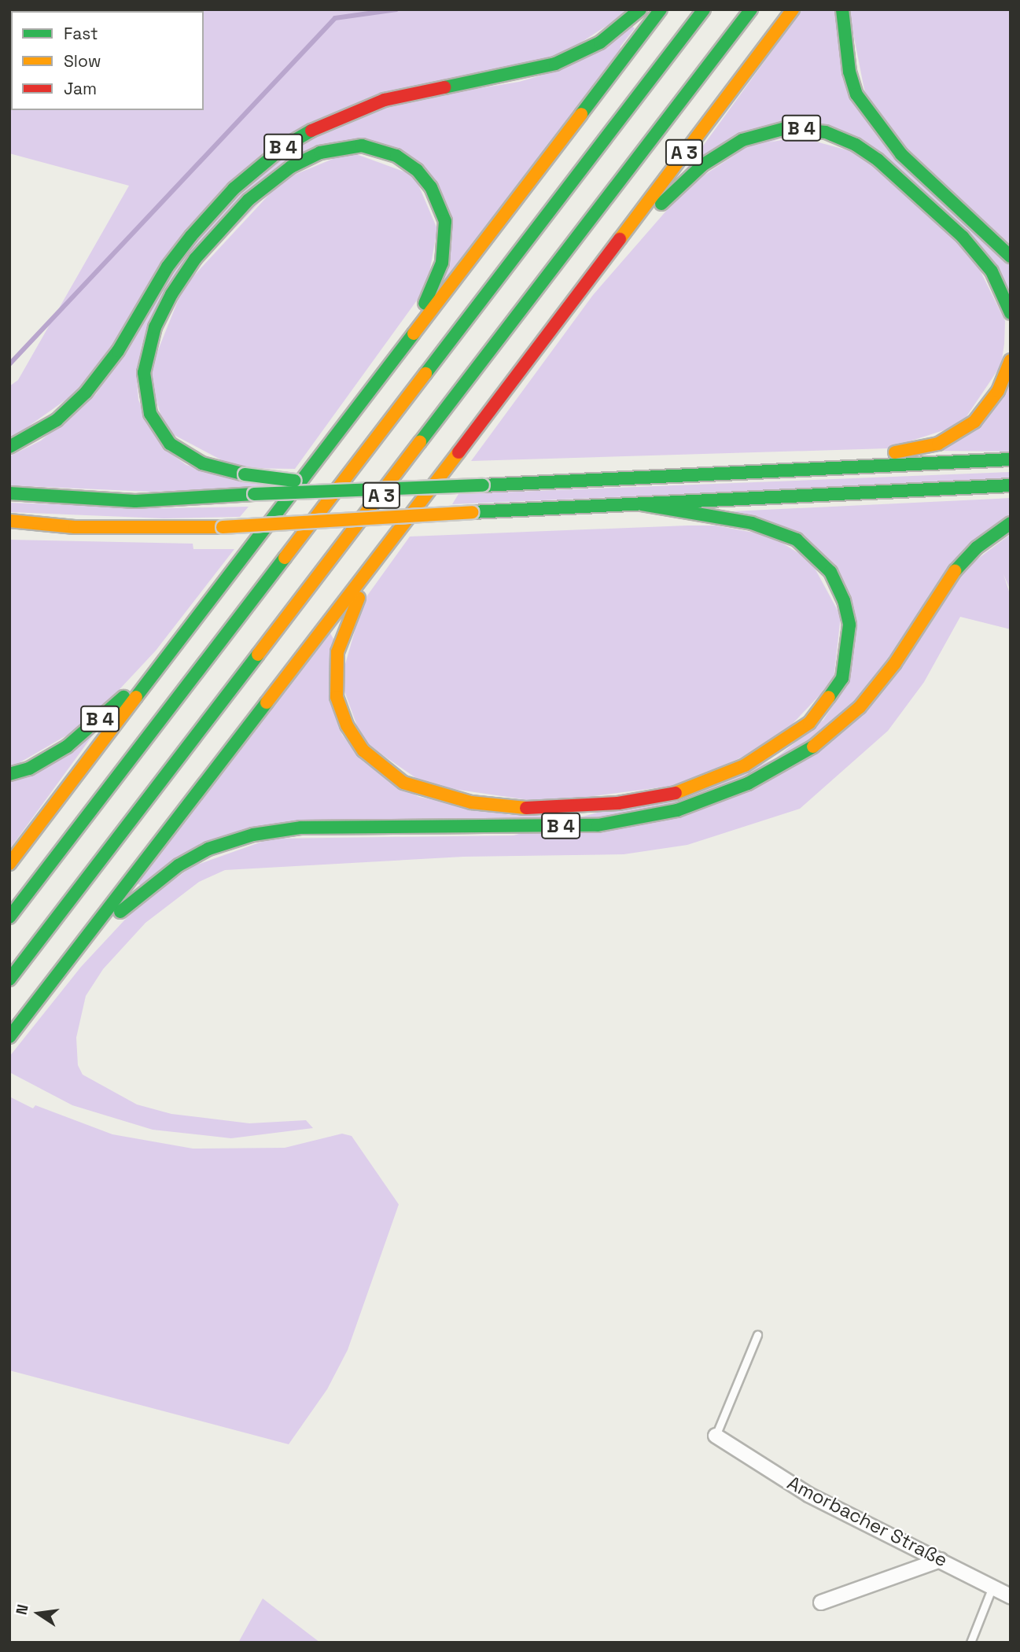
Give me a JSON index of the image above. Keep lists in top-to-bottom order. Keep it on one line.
{"streets":{"highway":["B 4","A 3"],"street":["Amorbacher Straße"]},"crossings":[["B 4","A 3"]],"legend":["Fast","Slow","Jam"],"north":"left"}
